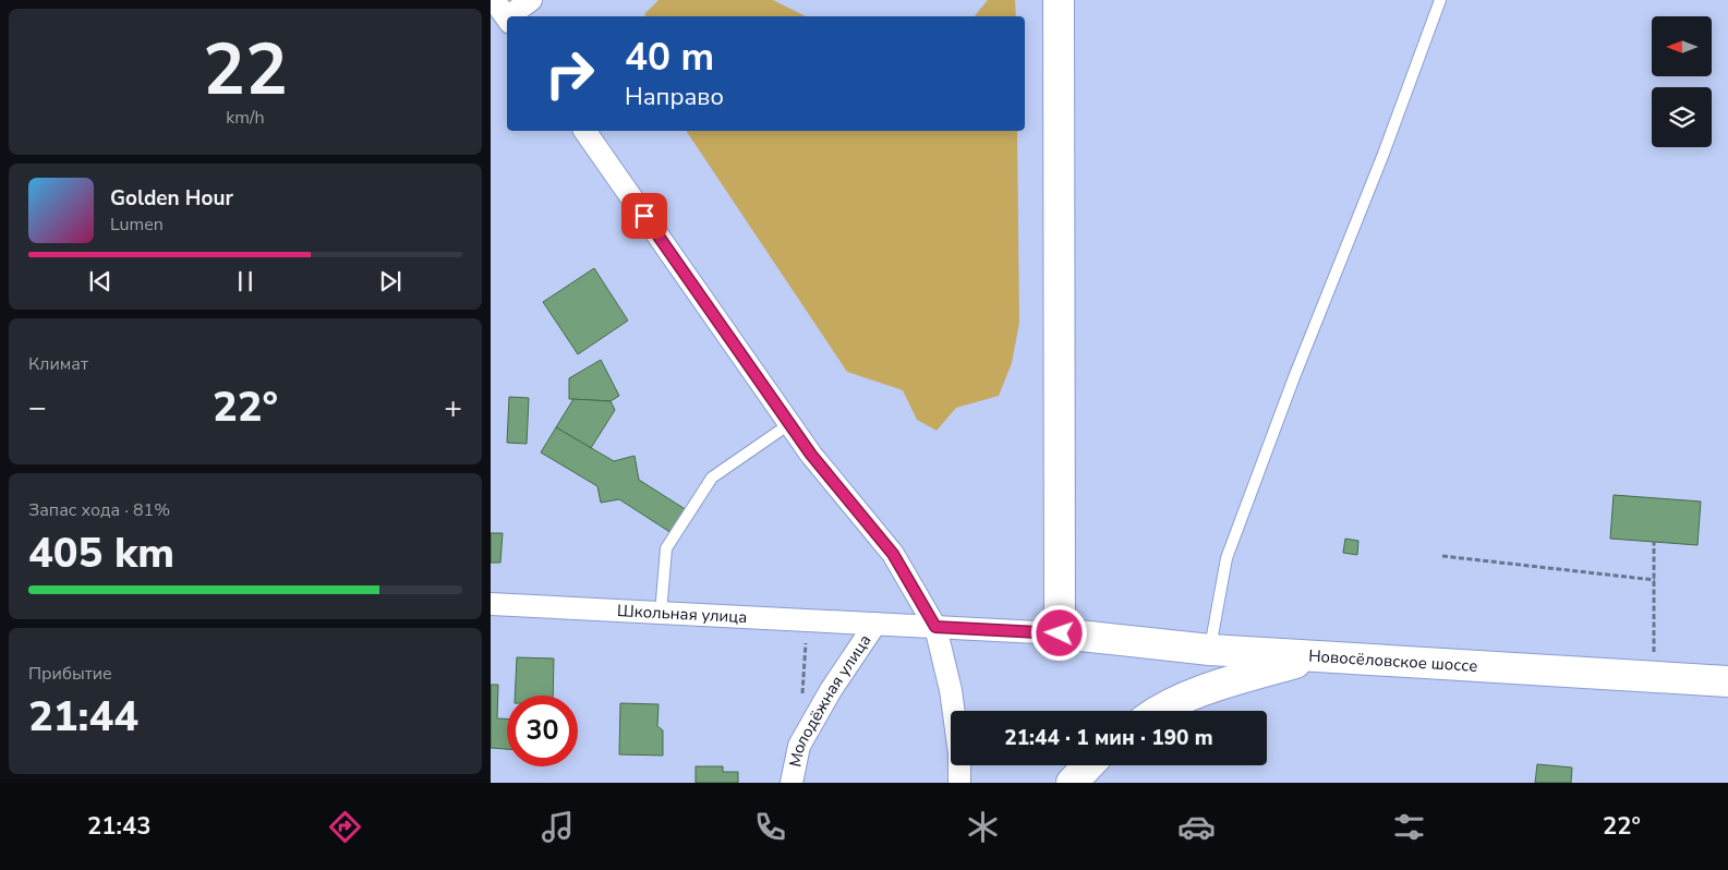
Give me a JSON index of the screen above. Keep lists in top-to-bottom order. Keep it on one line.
{"streets":{"main road":["Новосёловское шоссе"],"street":["Школьная улица","Молодёжная улица"]},"crossings":[["Школьная улица","Новосёловское шоссе"],["Школьная улица","Молодёжная улица"]],"north":"left","page":{"tile":[["22","km/h"],"Климат",["Запас хода · 81%","405 km"],["Прибытие","21:44"]],"turn":["40 m","Направо"],"song":["Golden Hour","Lumen"],"heat":["−","22°","+"],"limit":"30","trip":"21:44 · 1 мин · 190 m","tabs":["21:43","22°"]}}
